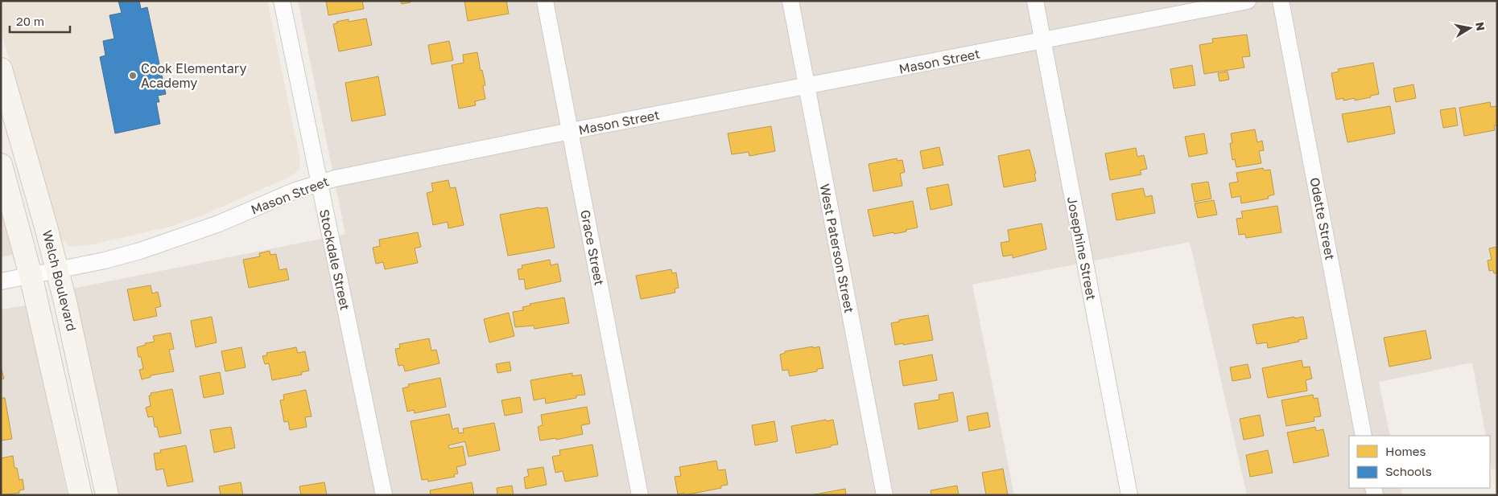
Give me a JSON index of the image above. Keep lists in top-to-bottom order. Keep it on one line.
{"streets":{"main road":["Welch Boulevard"],"street":["Mason Street","Odette Street","Grace Street","West Paterson Street","Josephine Street","Stockdale Street"]},"crossings":[["Mason Street","Grace Street"],["Mason Street","West Paterson Street"],["Mason Street","Josephine Street"],["Mason Street","Stockdale Street"],["Mason Street","Welch Boulevard"]],"places":["Cook Elementary Academy"],"legend":["Homes","Schools"],"scale_bar":"20 m","north":"right"}
